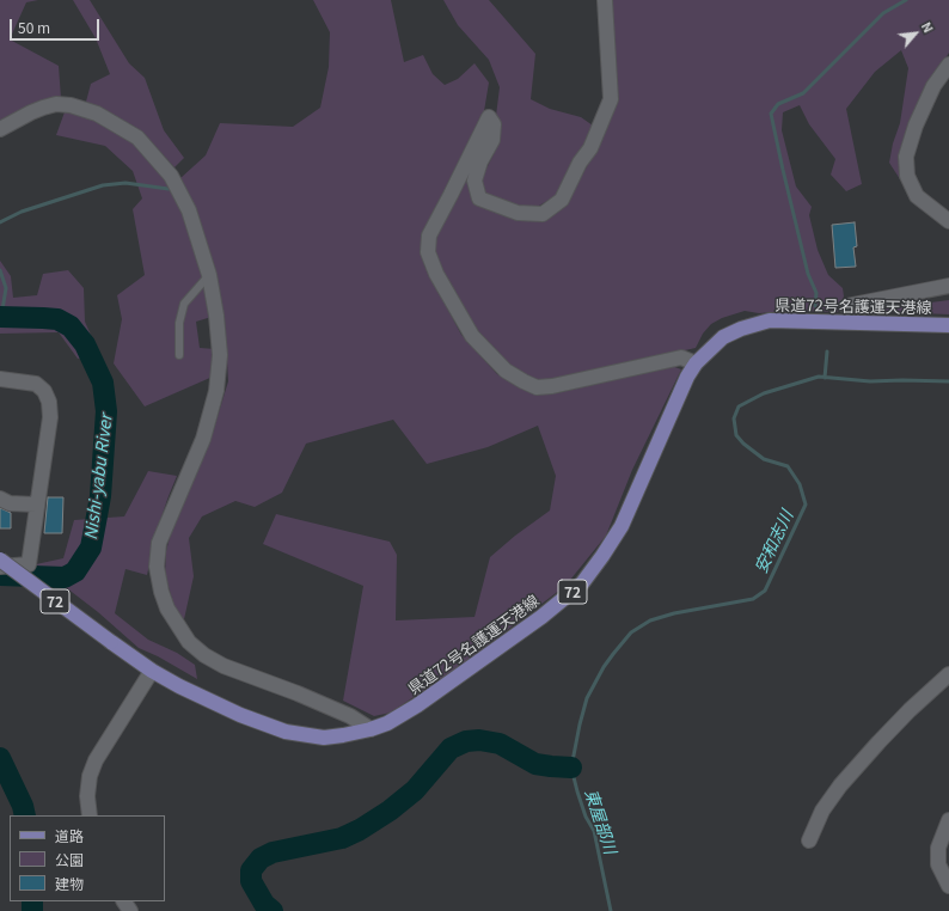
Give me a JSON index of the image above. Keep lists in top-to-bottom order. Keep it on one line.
{"streets":{"main road":["県道72号名護運天港線","72"]},"water":["Nishi-yabu River","安和志川","東屋部川"],"legend":["道路","公園","建物"],"scale_bar":"50 m","north":"top right"}
